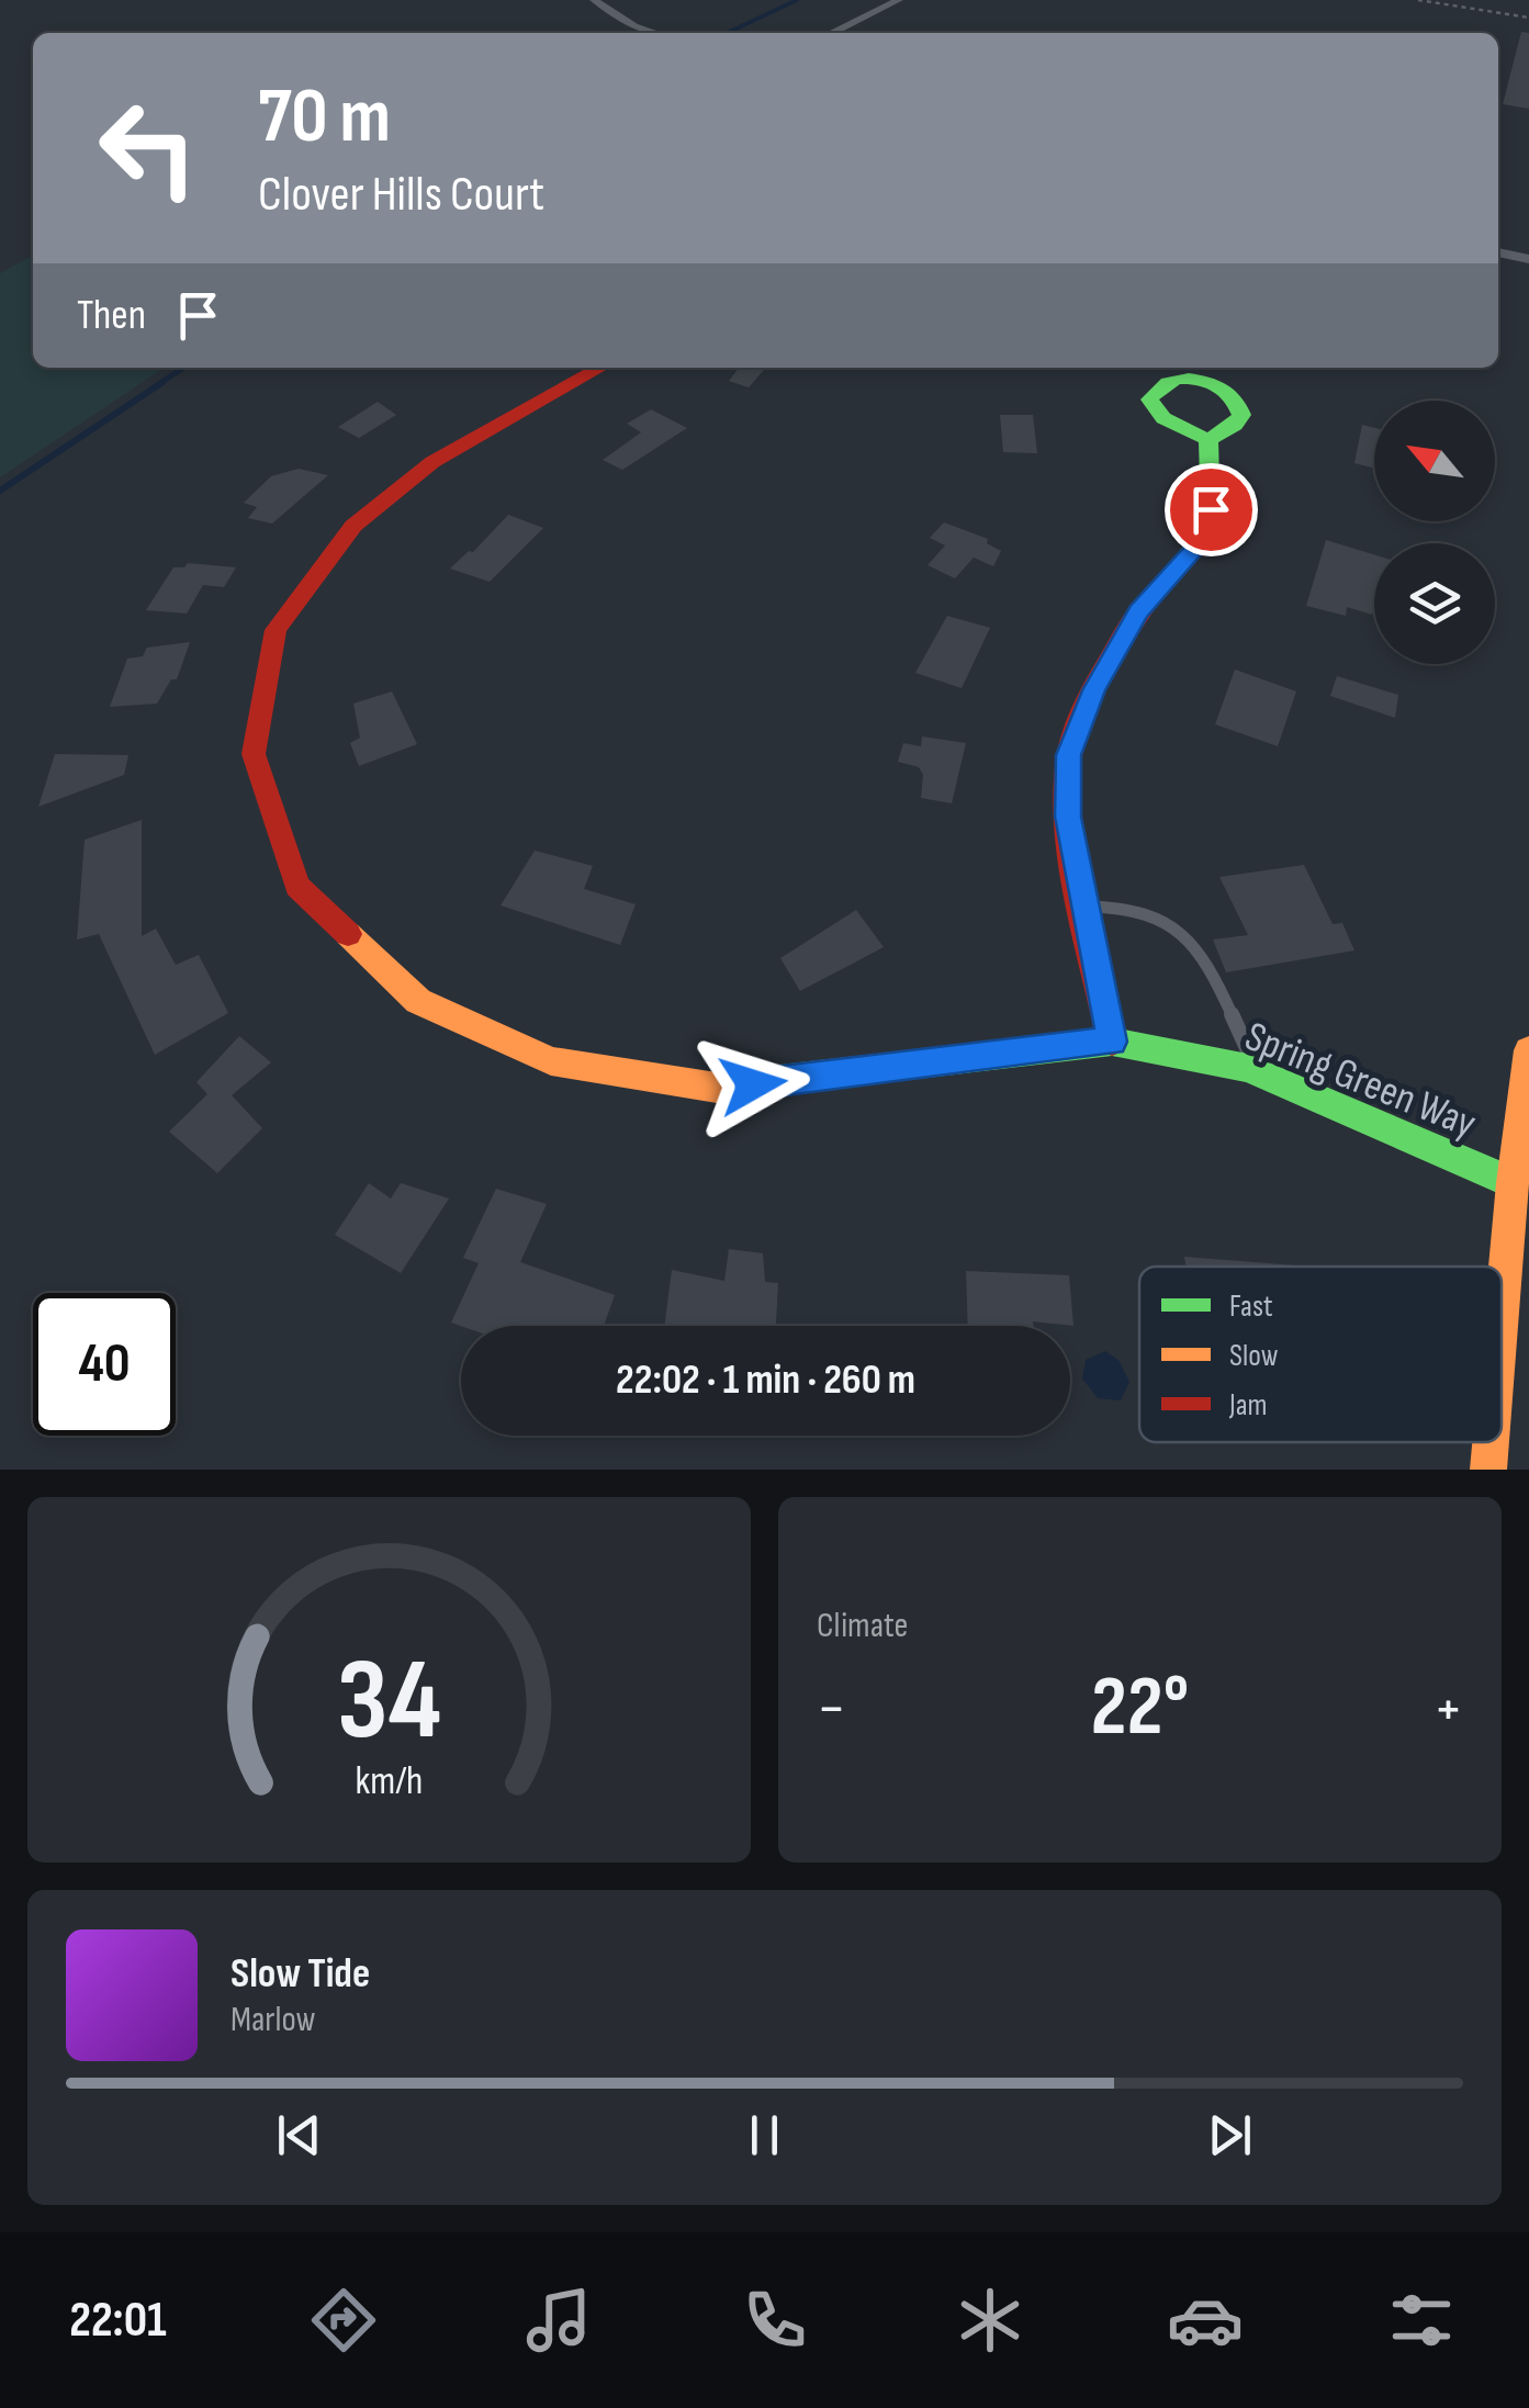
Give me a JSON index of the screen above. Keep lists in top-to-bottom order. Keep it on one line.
{"streets":{"street":["Spring Green Way"]},"legend":["Fast","Slow","Jam"],"north":"top left","page":{"turn":["70 m","Clover Hills Court"],"then":"Then","limit":"40","trip":"22:02 · 1 min · 260 m","tile":"Climate","heat":["−","22°","+"],"song":["Slow Tide","Marlow"],"tabs":"22:01","gauge":["34","km/h"]}}
